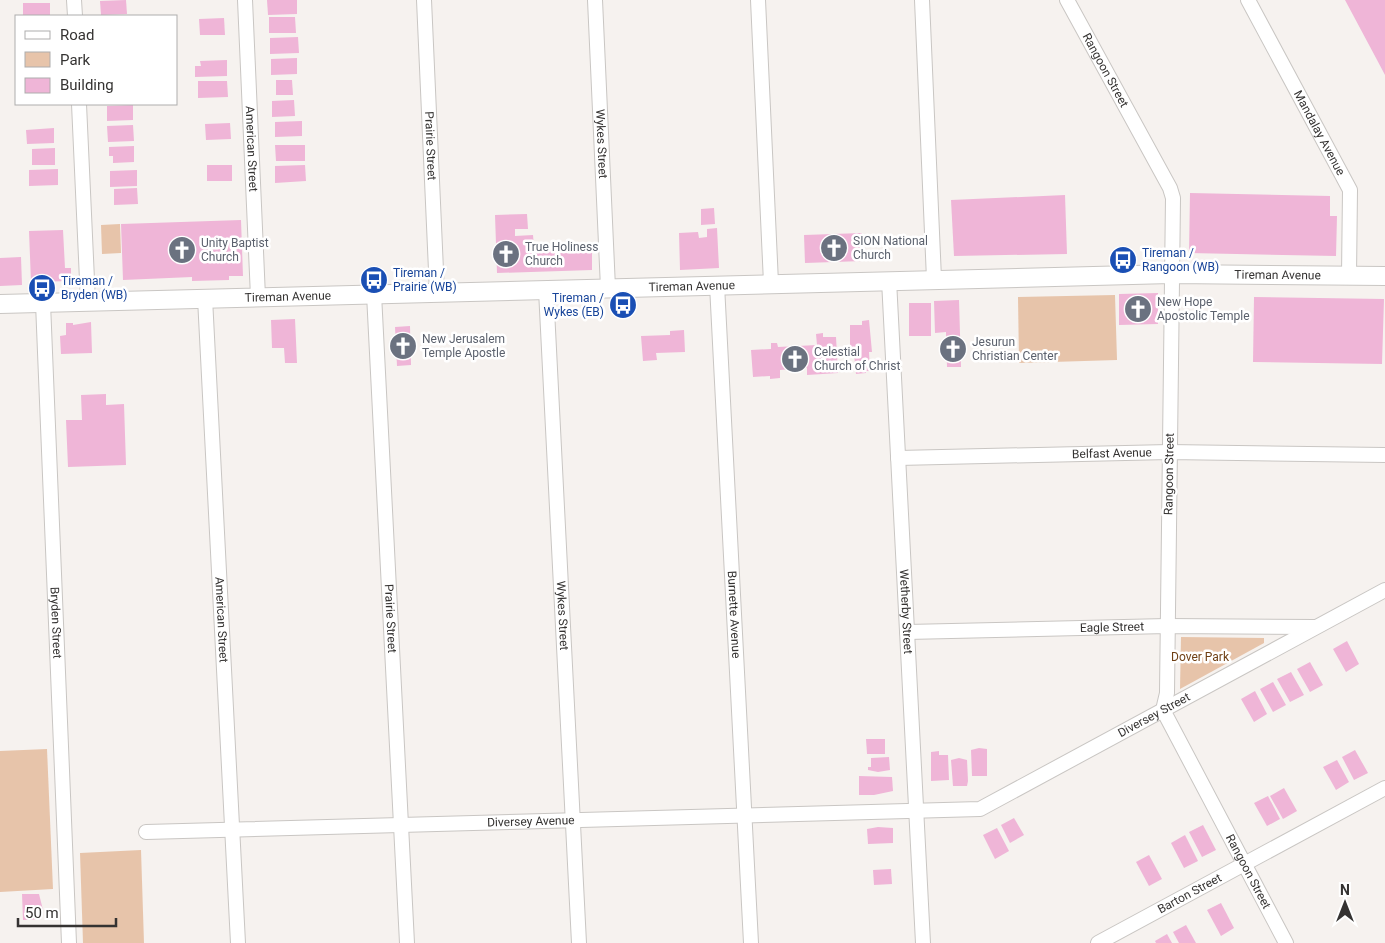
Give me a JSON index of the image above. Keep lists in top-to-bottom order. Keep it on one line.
{"streets":{"street":["Rangoon Street","Mandalay Avenue","Wykes Street","Prairie Street","American Street","Tireman Avenue","Belfast Avenue","Wetherby Street","Burnette Avenue","Bryden Street","Eagle Street","Diversey Street","Diversey Avenue","Barton Street"]},"crossings":[["Rangoon Street","Tireman Avenue"],["Rangoon Street","Belfast Avenue"],["Rangoon Street","Eagle Street"],["Rangoon Street","Diversey Street"],["Rangoon Street","Barton Street"],["Mandalay Avenue","Tireman Avenue"],["Wykes Street","Tireman Avenue"],["Wykes Street","Diversey Avenue"],["Prairie Street","Tireman Avenue"],["Prairie Street","Diversey Avenue"],["American Street","Tireman Avenue"],["American Street","Diversey Avenue"],["Tireman Avenue","Wetherby Street"],["Tireman Avenue","Burnette Avenue"],["Tireman Avenue","Bryden Street"],["Belfast Avenue","Wetherby Street"],["Wetherby Street","Eagle Street"],["Wetherby Street","Diversey Street"],["Wetherby Street","Diversey Avenue"],["Burnette Avenue","Diversey Avenue"],["Eagle Street","Diversey Street"],["Diversey Street","Diversey Avenue"]],"parks":["Dover Park"],"places":{"church":["SION National Church","Unity Baptist Church","True Holiness Church","New Hope Apostolic Temple","New Jerusalem Temple Apostle","Jesurun Christian Center","Celestial Church of Christ"],"bus stop":["Tireman / Rangoon (WB)","Tireman / Prairie (WB)","Tireman / Bryden (WB)","Tireman / Wykes (EB)"]},"legend":["Road","Park","Building"],"scale_bar":"50 m","north":"top"}
